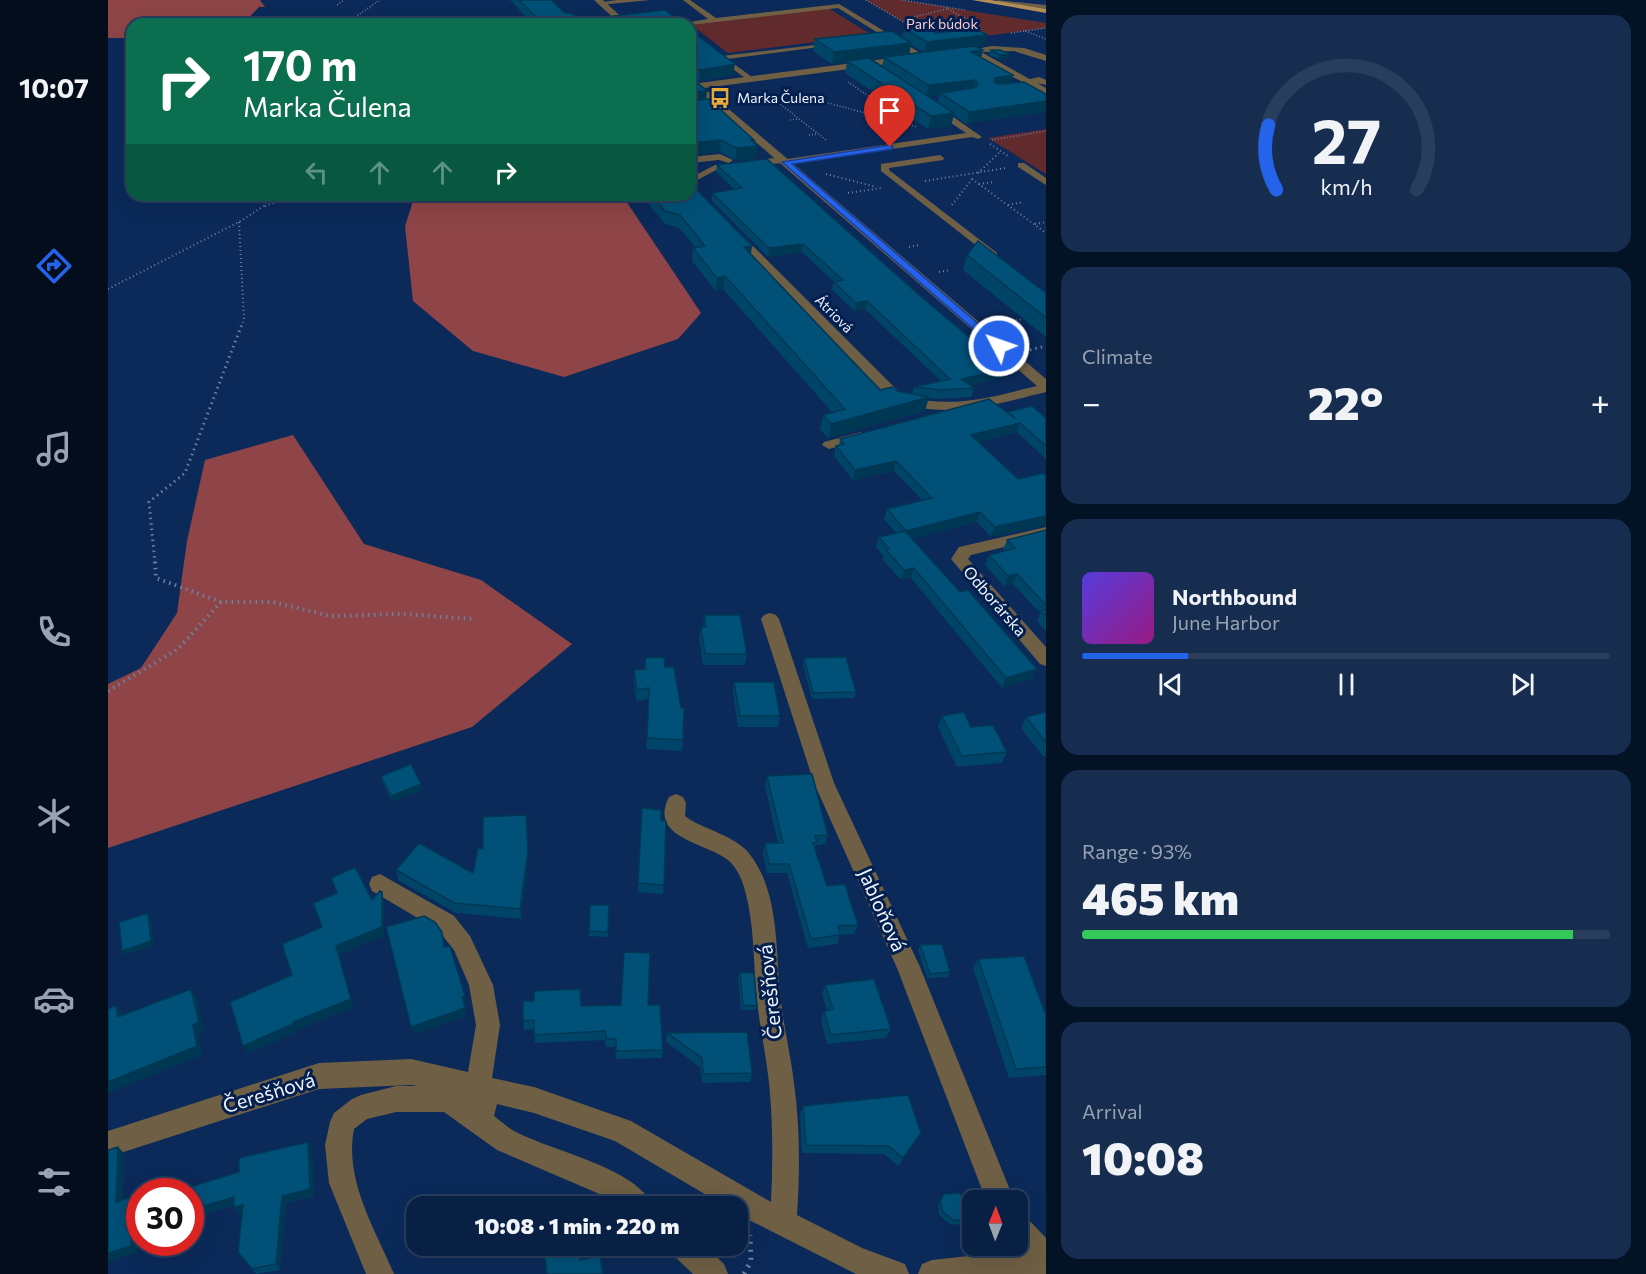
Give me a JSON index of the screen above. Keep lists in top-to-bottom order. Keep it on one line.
{"streets":{"street":["Átriová","Odborárska","Jabloňová","Čerešňová"]},"parks":["Park búdok"],"places":{"bus stop":["Marka Čulena"]},"north":"top","page":{"tabs":"10:07","turn":["170 m","Marka Čulena"],"tile":["Climate",["Range · 93%","465 km"],["Arrival","10:08"]],"heat":["−","22°","+"],"song":["Northbound","June Harbor"],"limit":"30","trip":"10:08 · 1 min · 220 m","gauge":["27","km/h"]}}
